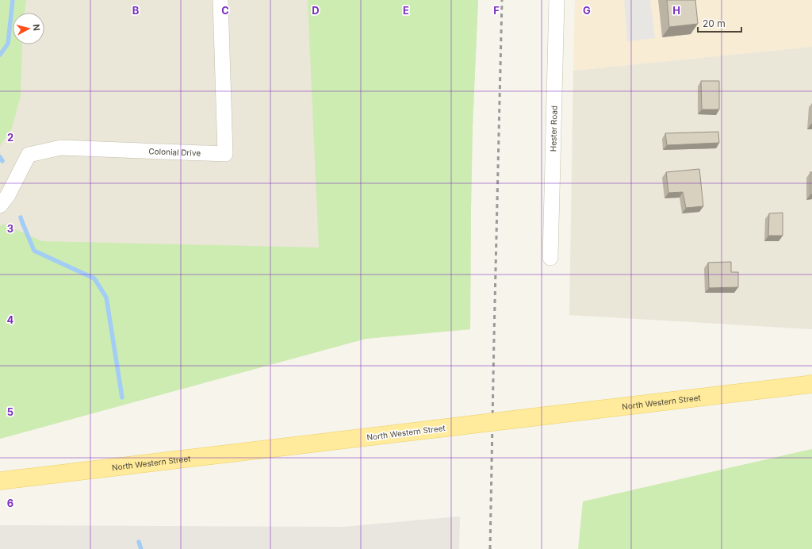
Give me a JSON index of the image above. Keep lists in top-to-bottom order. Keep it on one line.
{"streets":{"main road":["North Western Street"],"street":["Hester Road","Colonial Drive"]},"scale_bar":"20 m","north":"right","grid":{"columns":["B","C","D","E","F","G","H"],"rows":["2","3","4","5","6"]}}
